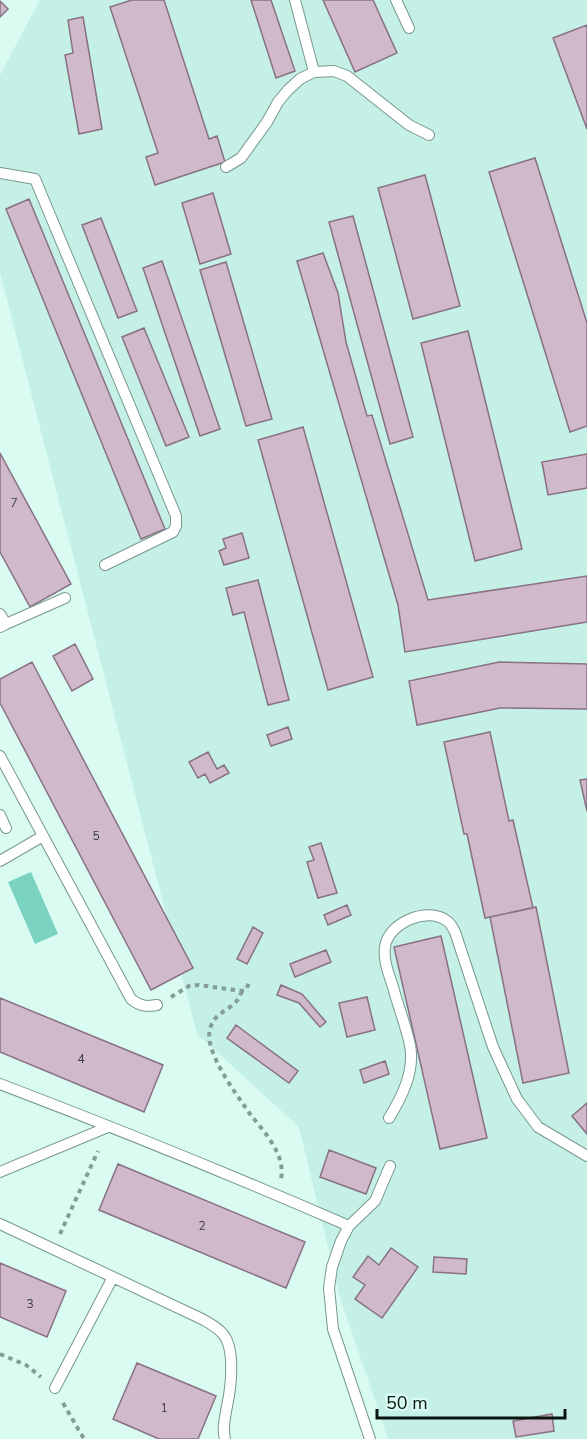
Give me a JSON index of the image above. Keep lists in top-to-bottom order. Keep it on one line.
{"house_numbers":["7","5","4","2","3","1"],"scale_bar":"50 m"}
